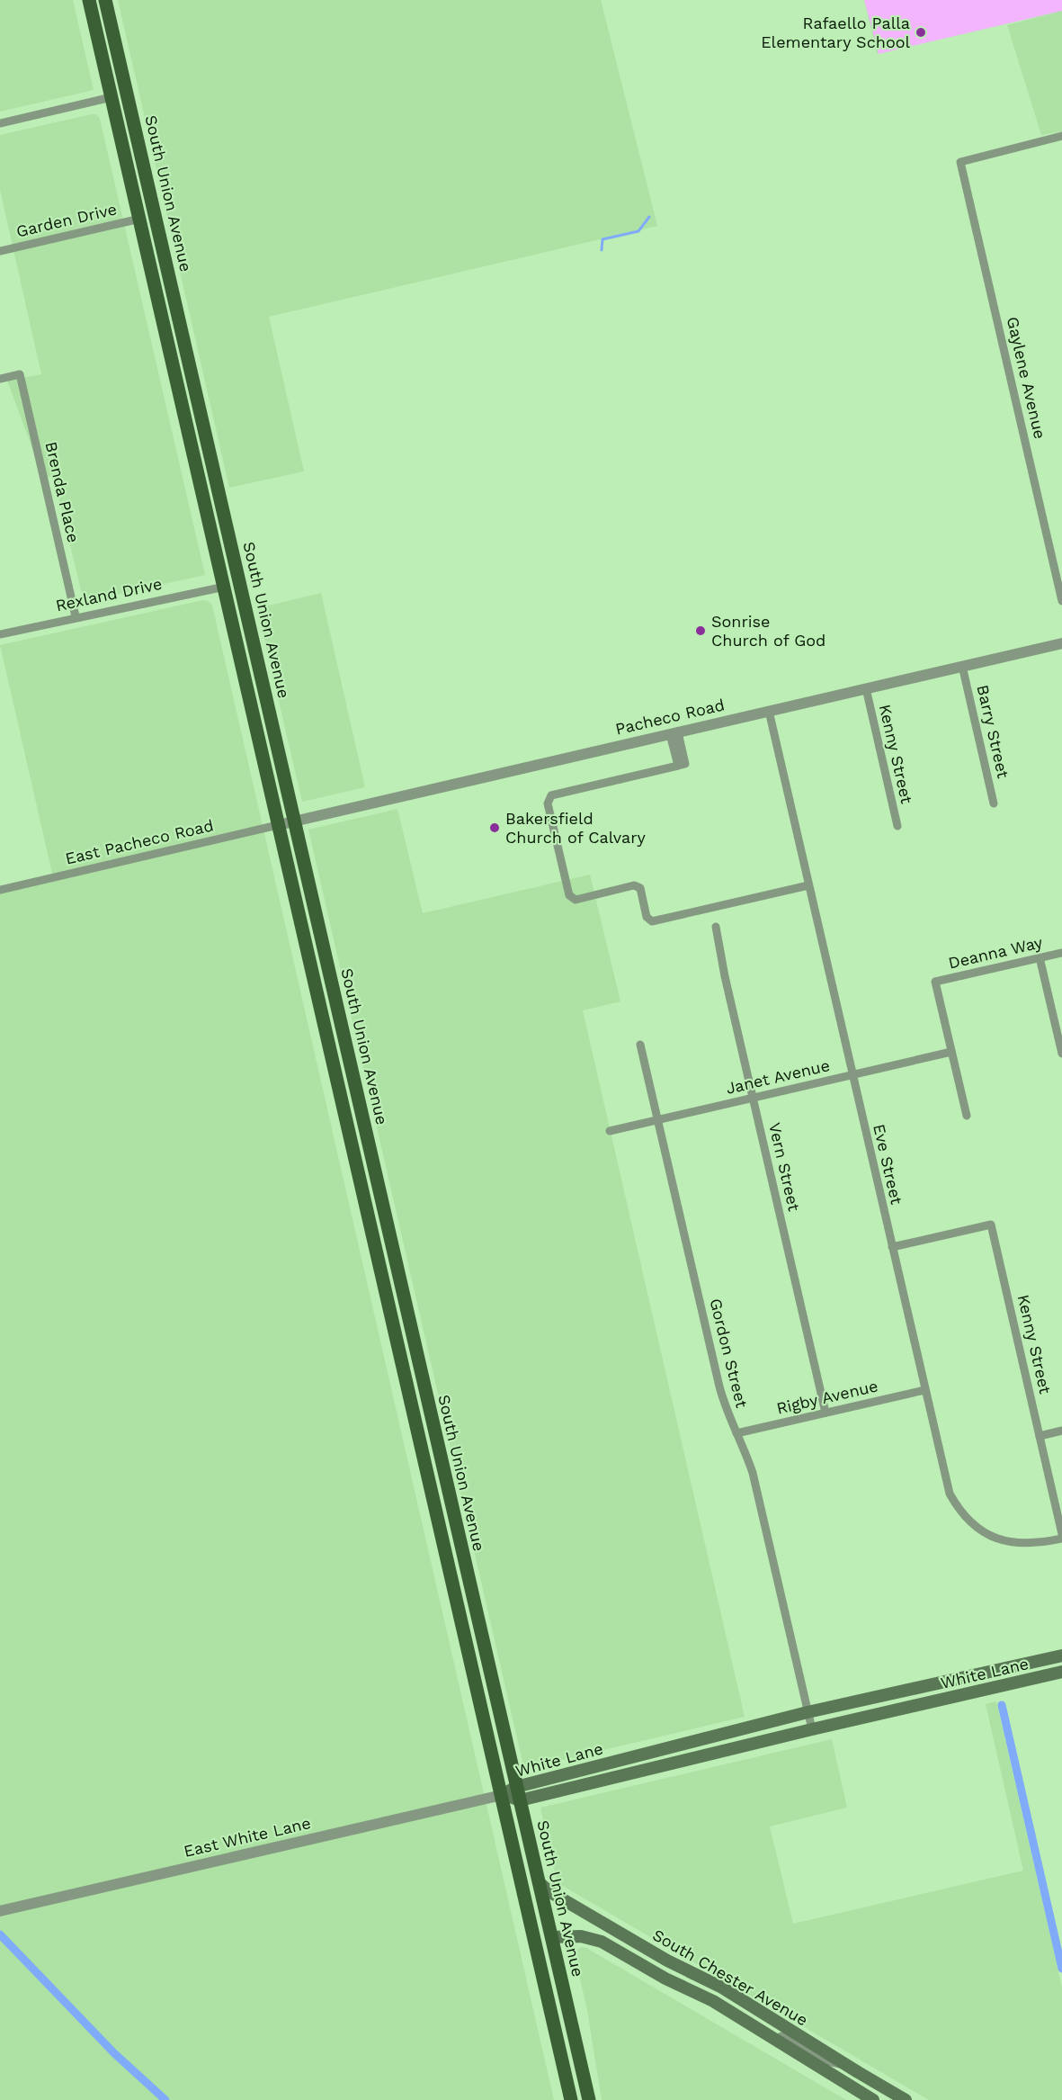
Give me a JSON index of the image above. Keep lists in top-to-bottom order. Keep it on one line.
{"streets":{"main road":["South Union Avenue","White Lane","South Chester Avenue"],"street":["Garden Drive","Gaylene Avenue","Brenda Place","Rexland Drive","Pacheco Road","Barry Street","Kenny Street","East Pacheco Road","Deanna Way","Janet Avenue","Eve Street","Vern Street","Gordon Street","Rigby Avenue","East White Lane"]},"crossings":[["South Union Avenue","Garden Drive"],["South Union Avenue","Rexland Drive"],["South Union Avenue","Pacheco Road"],["South Union Avenue","East Pacheco Road"],["South Union Avenue","White Lane"],["South Union Avenue","East White Lane"],["South Union Avenue","South Chester Avenue"],["Brenda Place","Rexland Drive"],["Pacheco Road","Barry Street"],["Pacheco Road","Kenny Street"],["Pacheco Road","East Pacheco Road"],["Pacheco Road","Eve Street"],["Kenny Street","Eve Street"],["Deanna Way","Janet Avenue"],["Janet Avenue","Eve Street"],["Janet Avenue","Vern Street"],["Janet Avenue","Gordon Street"],["Eve Street","Rigby Avenue"],["Vern Street","Rigby Avenue"],["Gordon Street","Rigby Avenue"],["Gordon Street","White Lane"],["White Lane","East White Lane"]],"places":["Rafaello Palla Elementary School","Sonrise Church of God","Bakersfield Church of Calvary"]}
